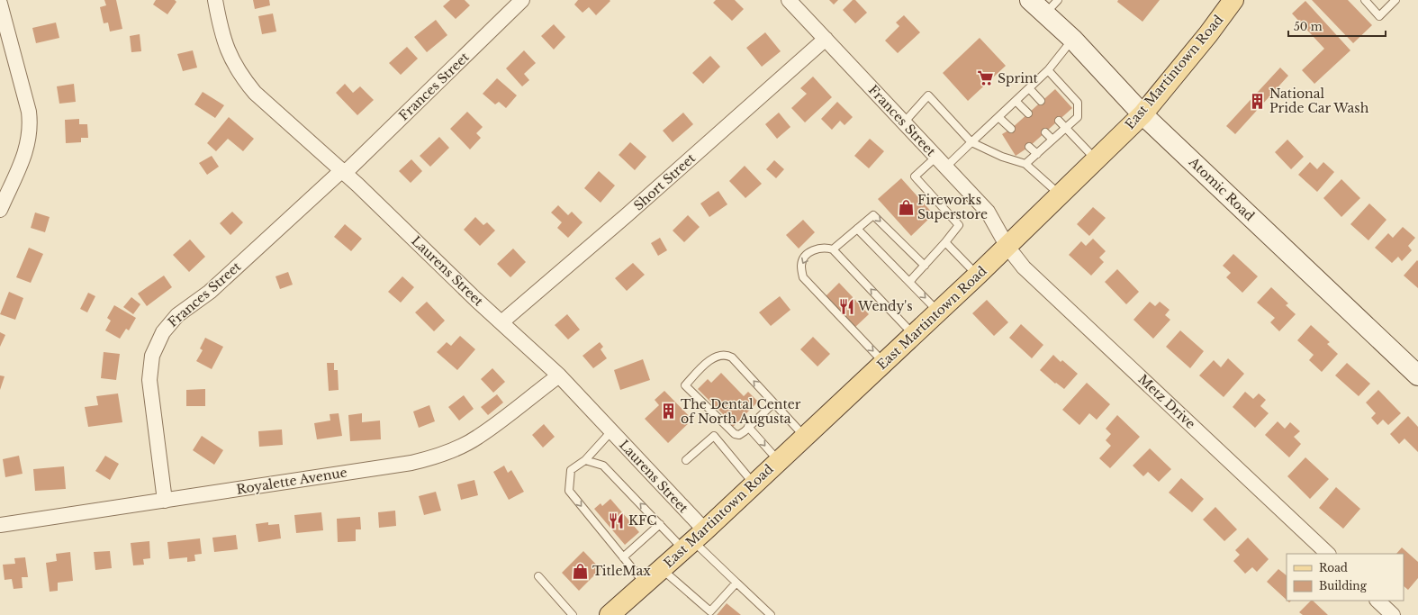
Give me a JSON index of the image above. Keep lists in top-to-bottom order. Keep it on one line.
{"streets":{"main road":["East Martintown Road","Atomic Road"],"street":["Frances Street","Short Street","Laurens Street","Metz Drive","Royalette Avenue"]},"crossings":[["East Martintown Road","Frances Street"],["East Martintown Road","Atomic Road"],["East Martintown Road","Laurens Street"],["East Martintown Road","Metz Drive"],["Frances Street","Short Street"],["Frances Street","Laurens Street"],["Frances Street","Metz Drive"],["Frances Street","Royalette Avenue"],["Short Street","Laurens Street"],["Laurens Street","Royalette Avenue"]],"places":{"supermarket":["Sprint"],"building":["National Pride Car Wash","The Dental Center of North Augusta"],"shop":["Fireworks Superstore","TitleMax"],"restaurant":["Wendy's","KFC"]},"legend":["Road","Building"],"scale_bar":"50 m"}
